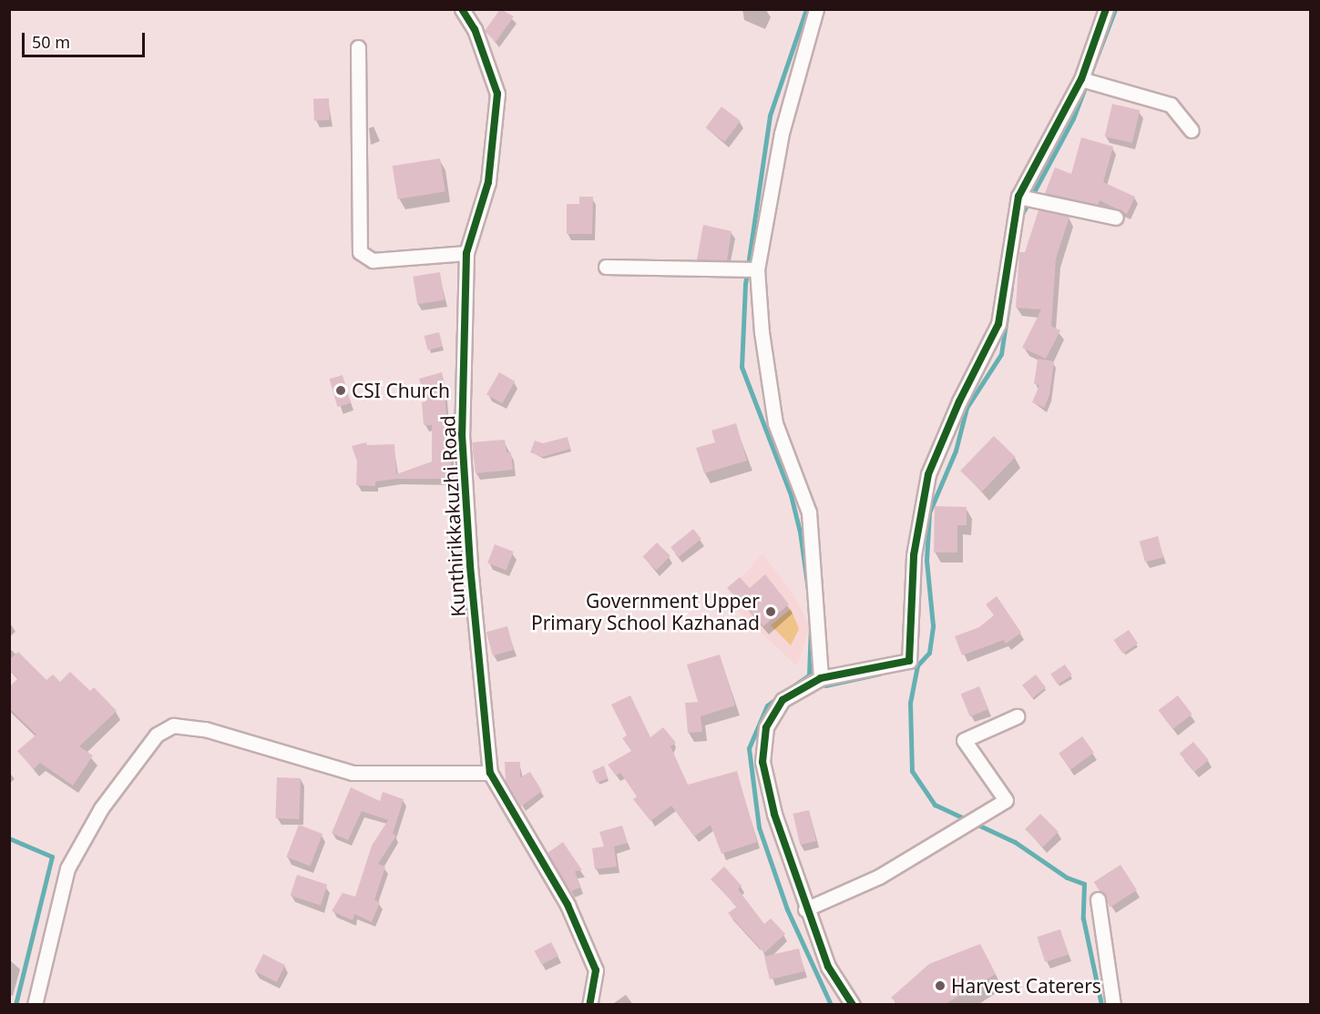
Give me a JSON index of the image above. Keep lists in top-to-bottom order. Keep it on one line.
{"streets":{"street":["Kunthirikkakuzhi Road"]},"places":["CSI Church","Government Upper Primary School Kazhanad","Harvest Caterers"],"scale_bar":"50 m"}
